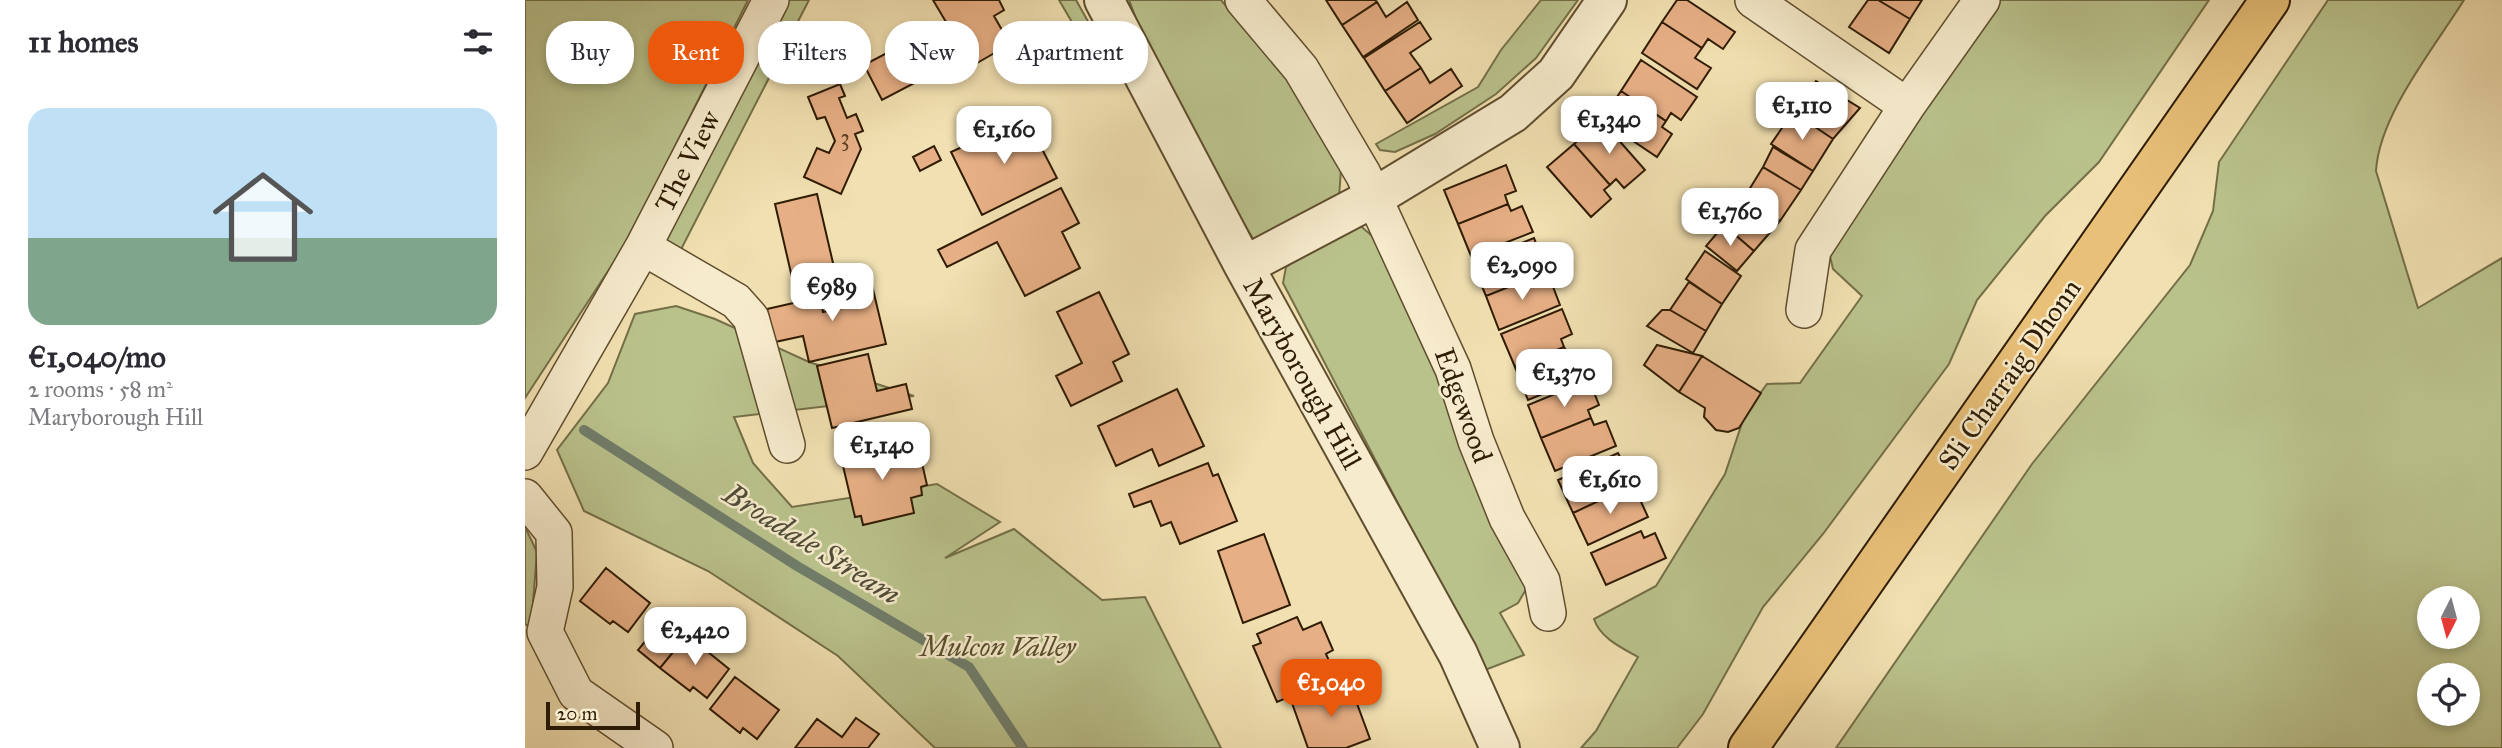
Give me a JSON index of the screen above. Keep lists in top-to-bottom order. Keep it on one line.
{"streets":{"highway":["Sli Charraig Dhonn"],"street":["The View","Maryborough Hill","Edgewood"]},"water":["Broadale Stream"],"parks":["Mulcon Valley"],"house_numbers":["3"],"scale_bar":"20 m","north":"bottom","page":{"heading":"11 homes","chip":["Buy","Rent","Filters","New","Apartment"],"price":["€1,110","€1,340","€1,160","€1,760","€2,090","€989","€1,370","€1,140","€1,610","€2,420","€1,040"],"list":[{"name":"€1,040/mo","note":"2 rooms · 58 m² · Maryborough Hill"}],"scale":"20 m"}}
